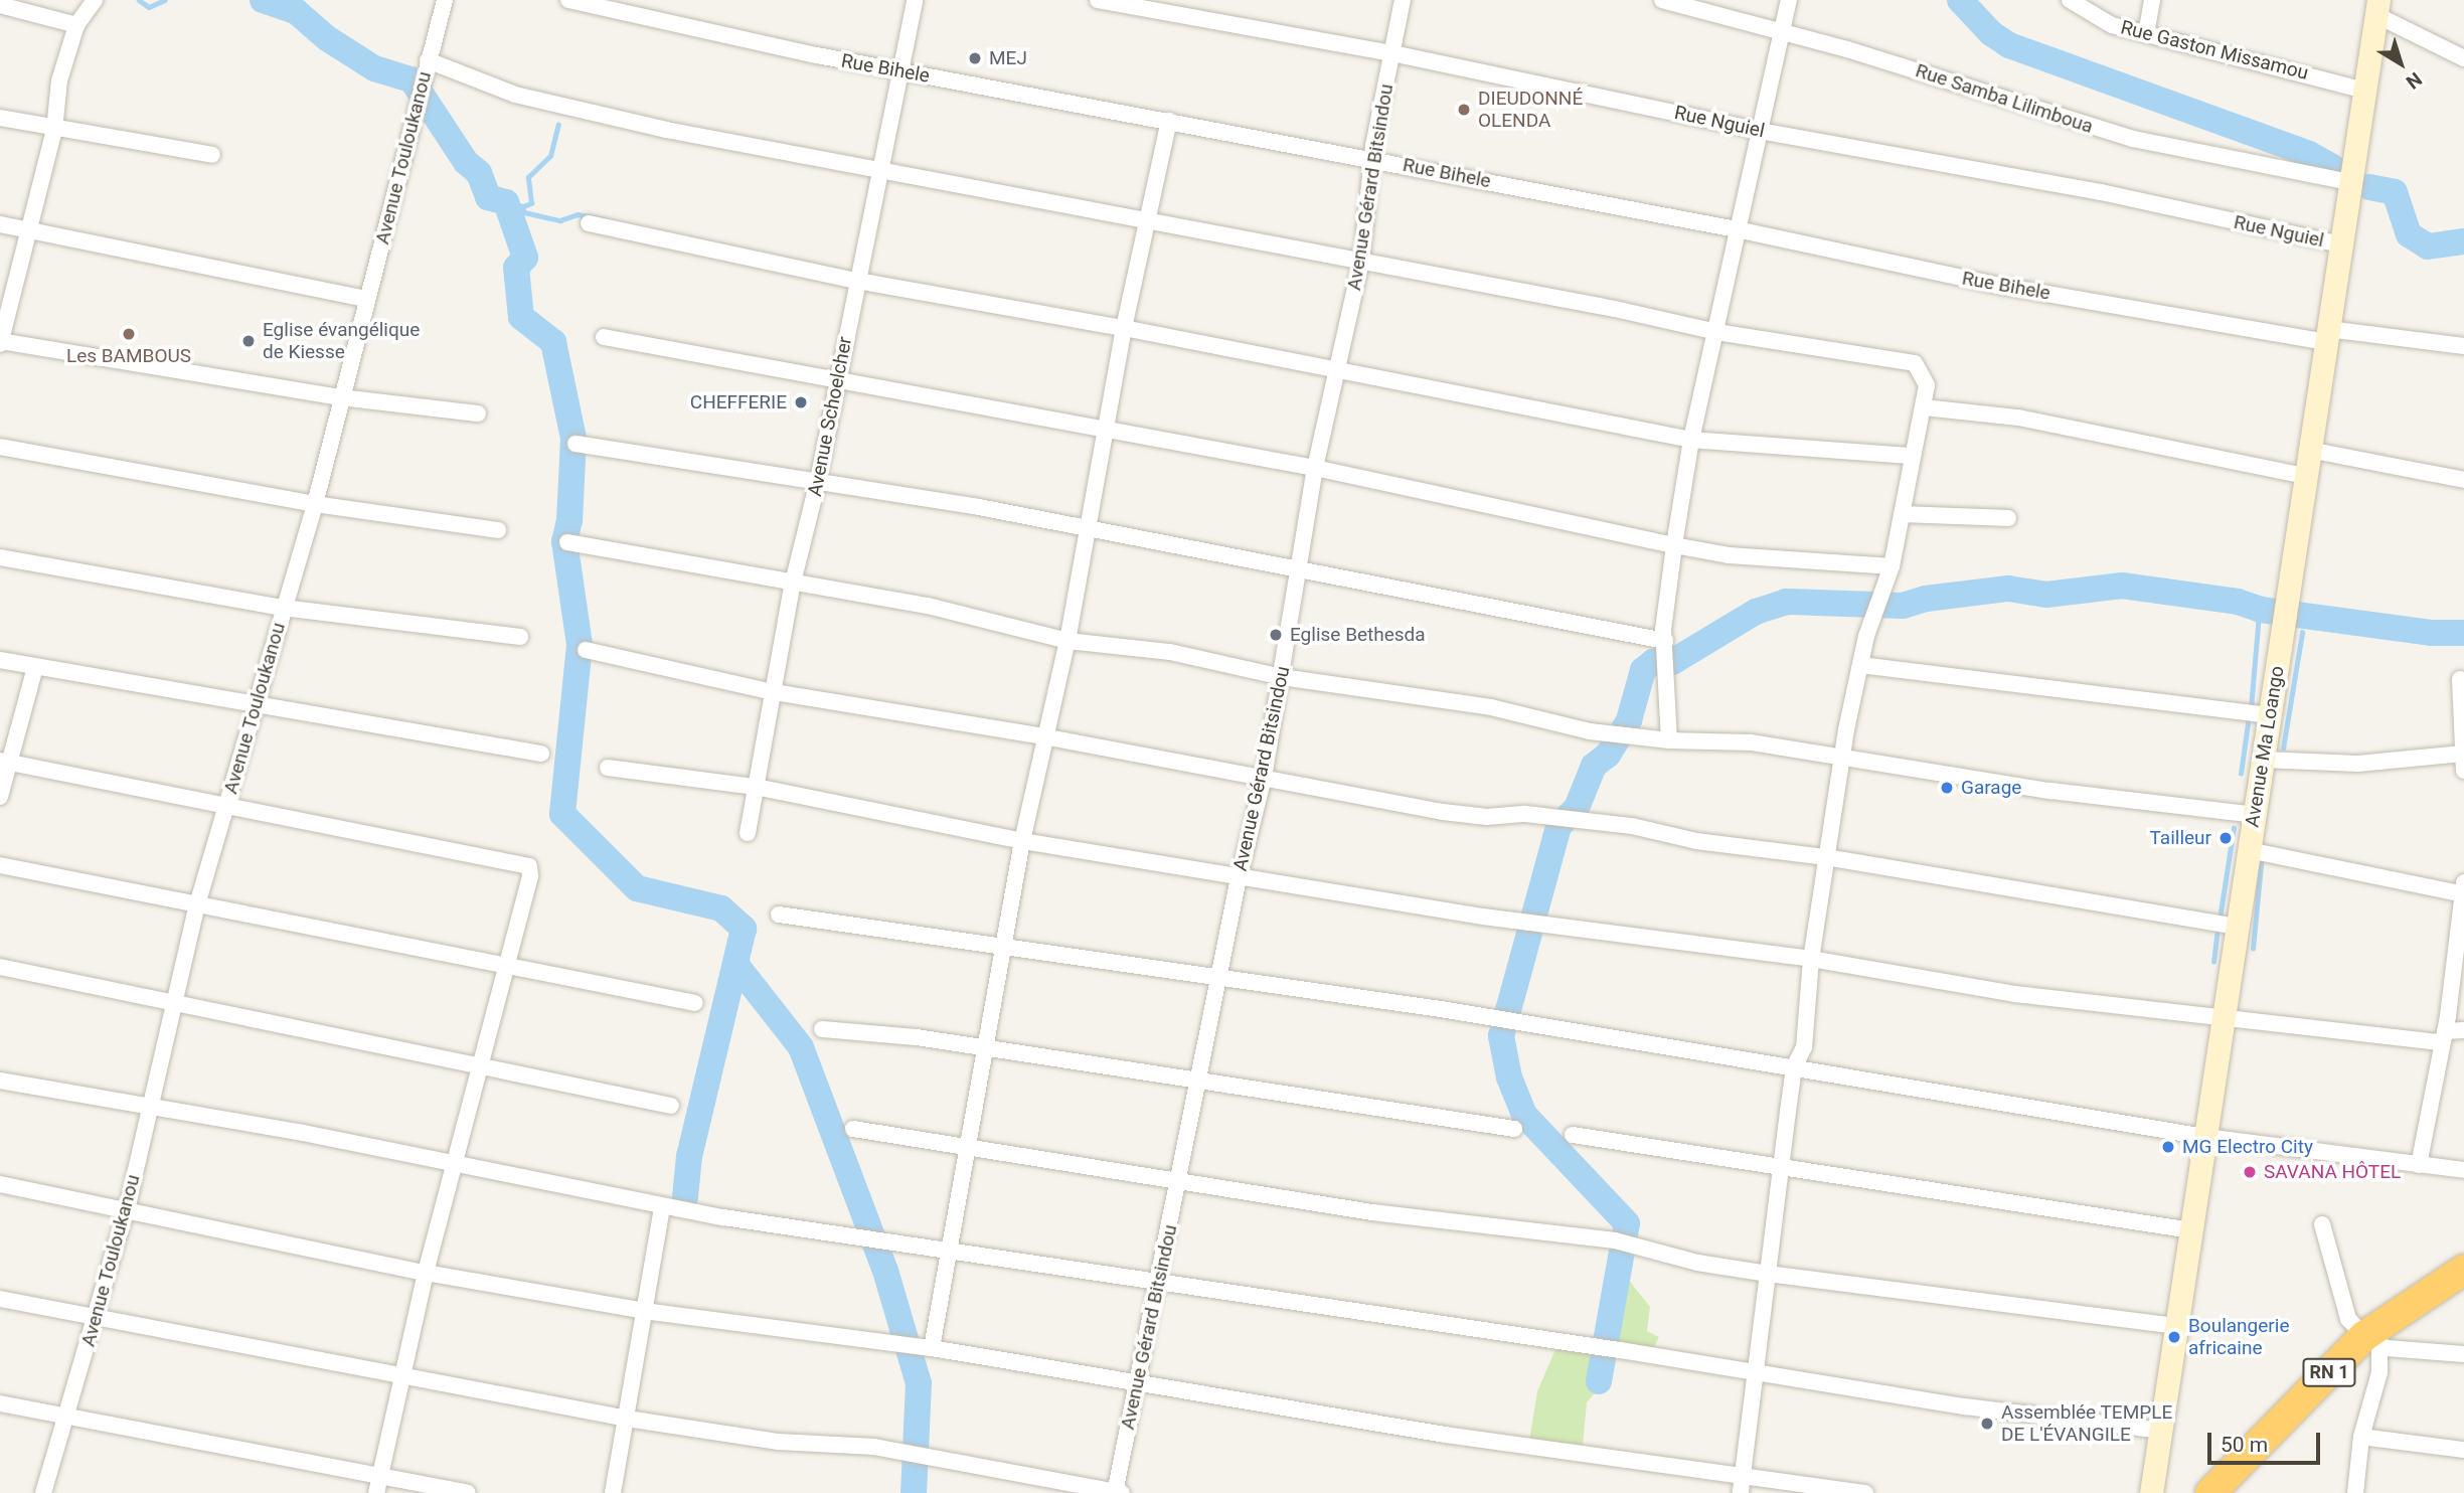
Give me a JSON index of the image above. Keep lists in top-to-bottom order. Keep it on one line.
{"streets":{"highway":["RN 1"],"main road":["Avenue Ma Loango"],"street":["Rue Gaston Missamou","Rue Bihele","Rue Samba Lilimboua","Rue Nguiel","Avenue Touloukanou","Avenue Gérard Bitsindou","Avenue Schoelcher"]},"crossings":[["Rue Gaston Missamou","Avenue Ma Loango"],["Rue Bihele","Avenue Gérard Bitsindou"],["Rue Bihele","Avenue Schoelcher"],["Rue Bihele","Avenue Ma Loango"],["Rue Samba Lilimboua","Avenue Ma Loango"],["Rue Nguiel","Avenue Gérard Bitsindou"],["Rue Nguiel","Avenue Ma Loango"]],"places":["MEJ","DIEUDONNÉ OLENDA","Les BAMBOUS","Eglise évangélique de Kiesse","CHEFFERIE","Eglise Bethesda","Garage","Tailleur","MG Electro City","SAVANA HÔTEL","Boulangerie africaine","Assemblée TEMPLE DE L'ÉVANGILE"],"scale_bar":"50 m","north":"bottom right"}
